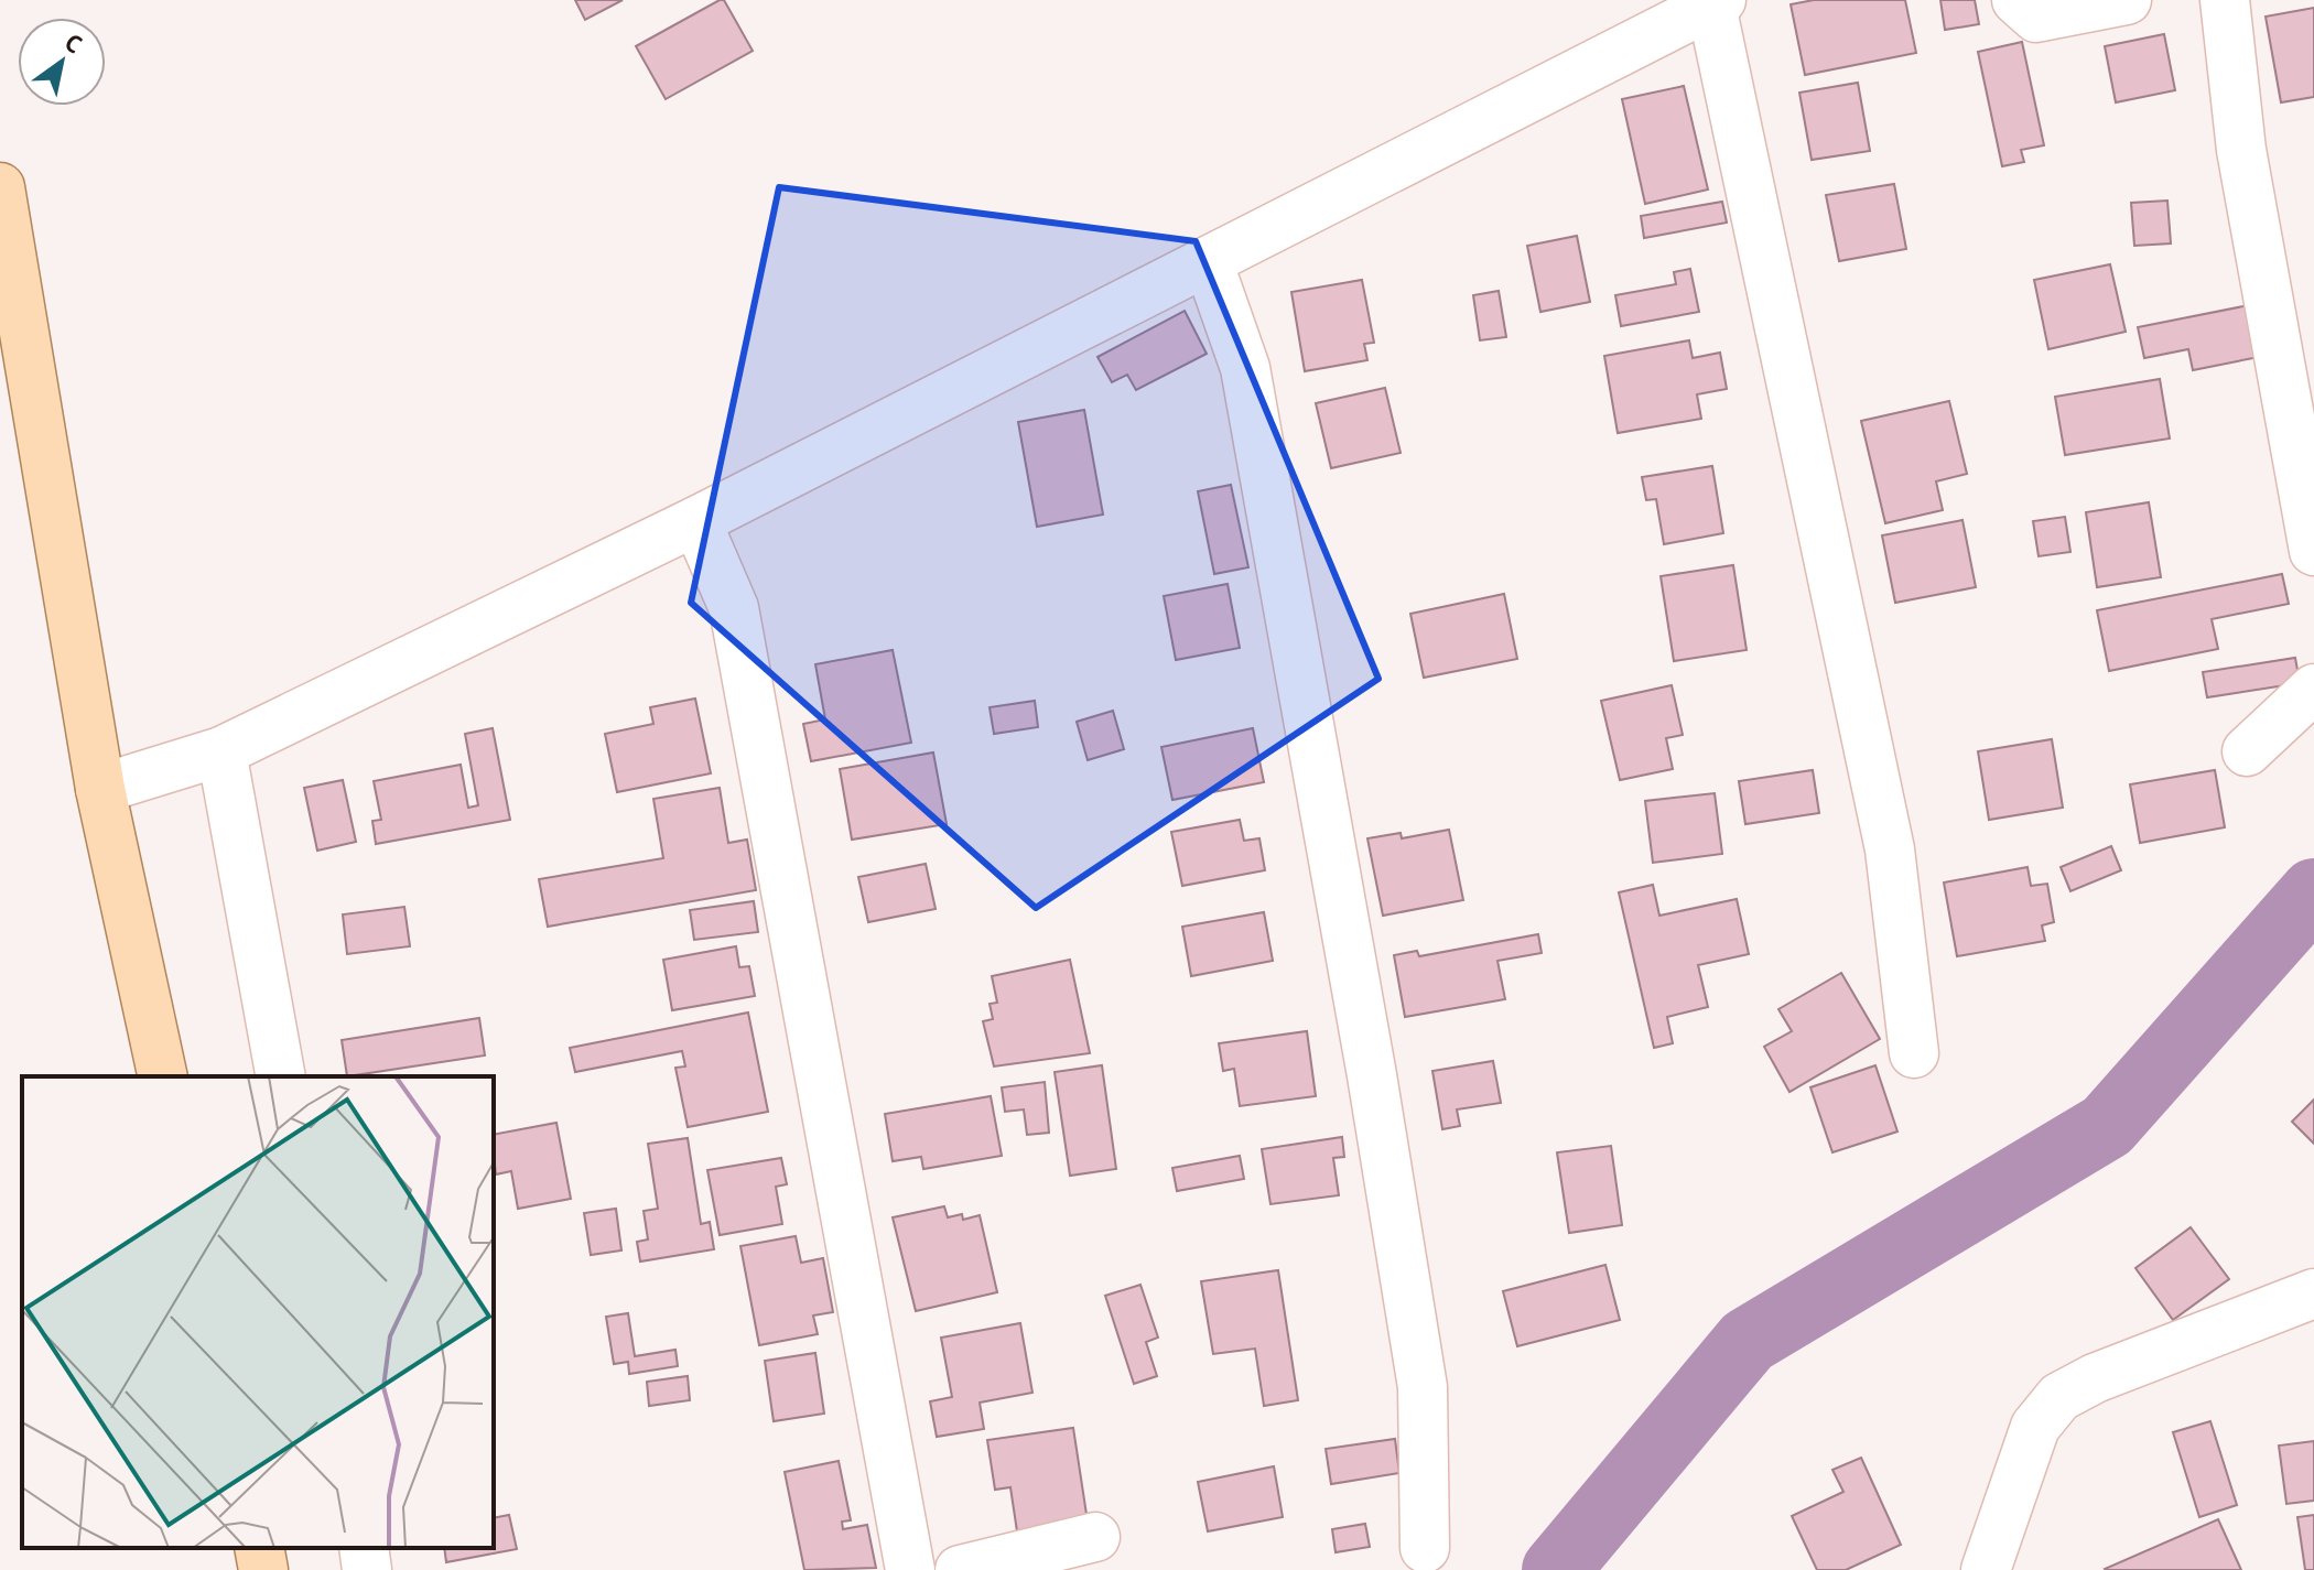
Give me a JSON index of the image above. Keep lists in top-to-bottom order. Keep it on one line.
{"north":"top right"}
